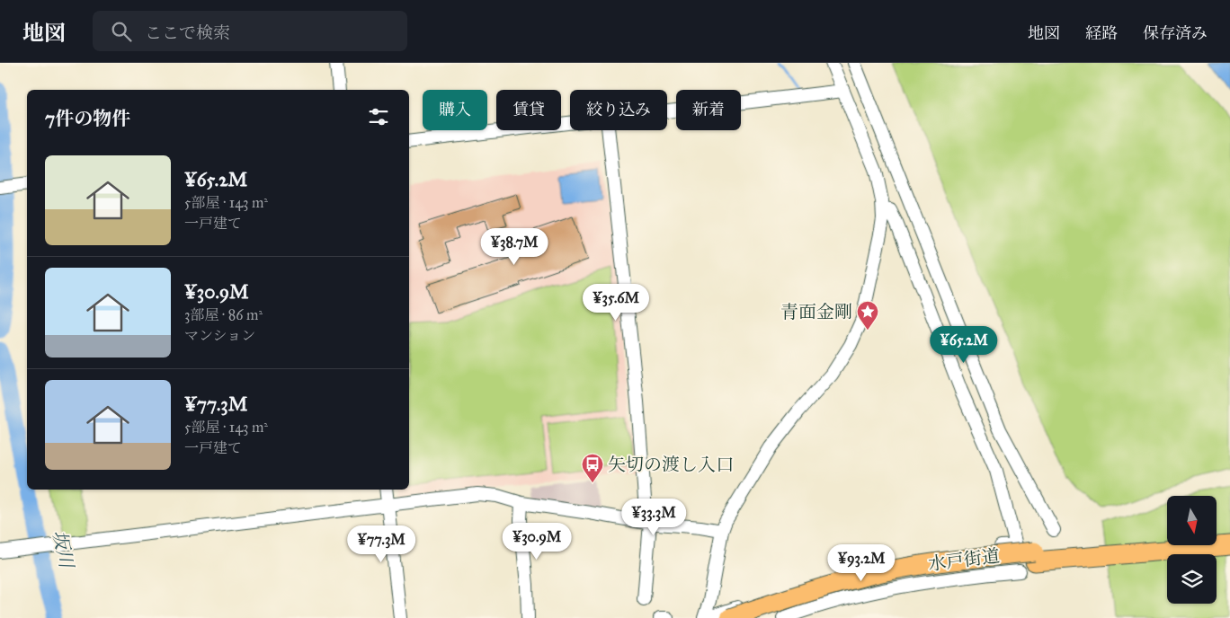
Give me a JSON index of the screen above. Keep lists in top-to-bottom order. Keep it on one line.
{"streets":{"highway":["水戸街道"]},"water":["坂川"],"places":{"place":["青面金剛"],"bus stop":["矢切の渡し入口"]},"north":"bottom","page":{"header":"地図","search":"ここで検索","nav":["地図","経路","保存済み"],"chip":["購入","賃貸","絞り込み","新着"],"heading":"7件の物件","list":[{"name":"¥65.2M","note":"5部屋 · 143 m² · 一戸建て"},{"name":"¥30.9M","note":"3部屋 · 86 m² · マンション"},{"name":"¥77.3M","note":"5部屋 · 143 m² · 一戸建て"}],"price":["¥38.7M","¥35.6M","¥65.2M","¥33.3M","¥30.9M","¥77.3M","¥93.2M"]}}
